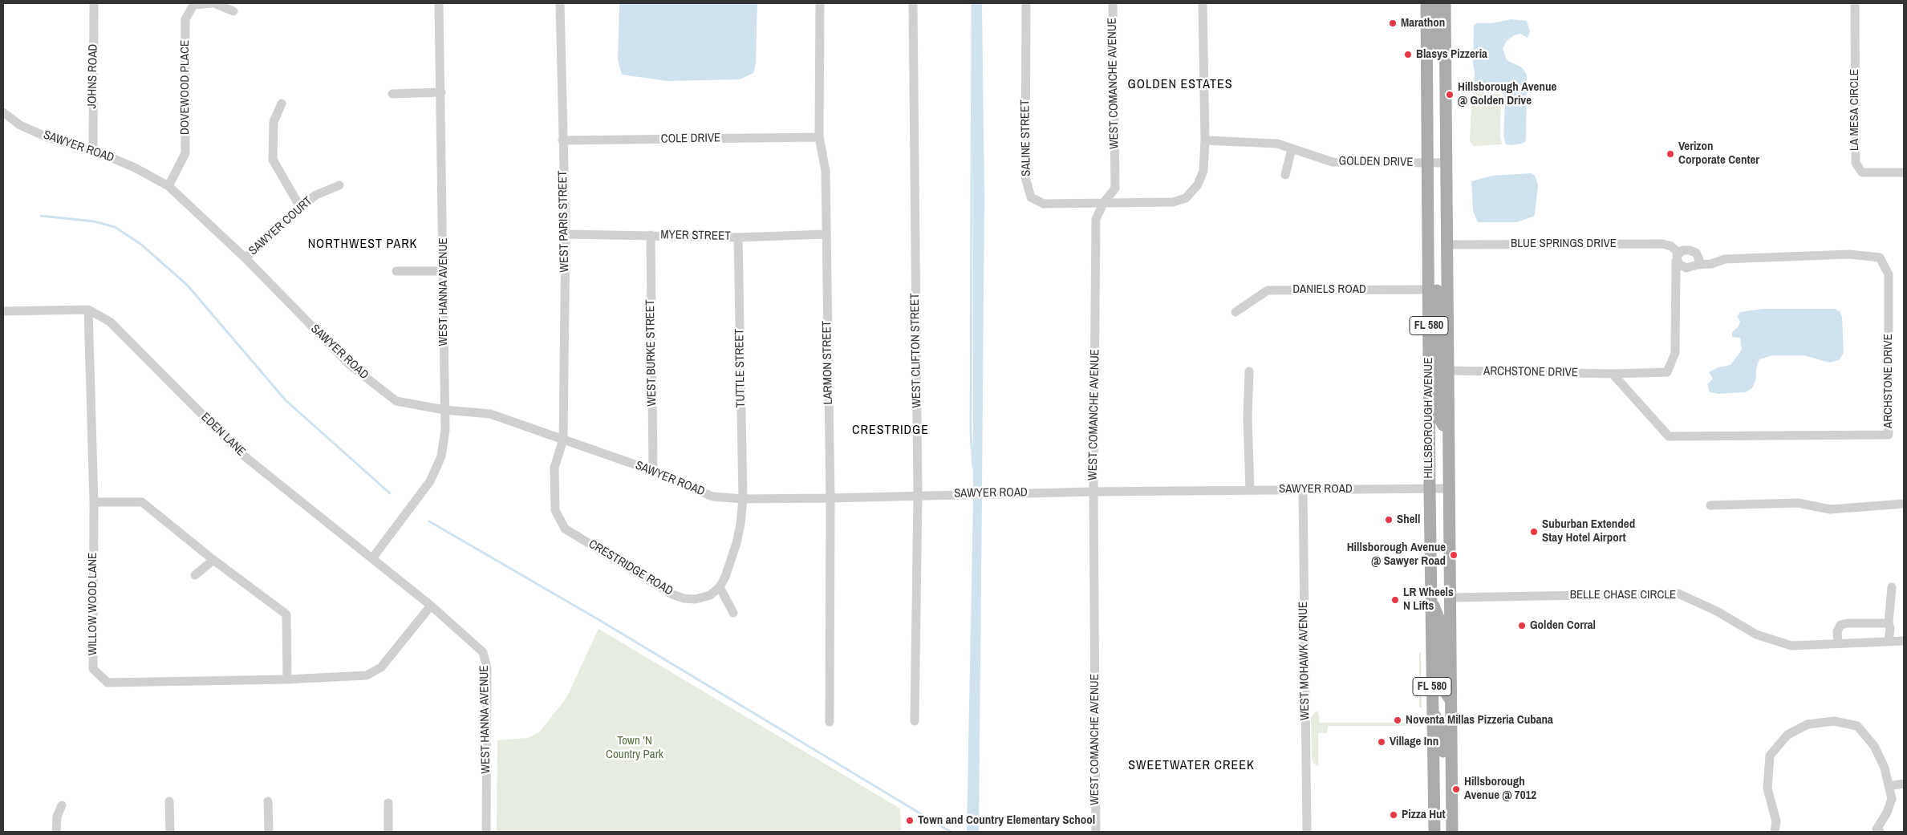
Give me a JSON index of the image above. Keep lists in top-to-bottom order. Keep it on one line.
{"streets":{"main road":["FL 580","HILLSBOROUGH AVENUE"],"street":["JOHNS ROAD","WEST COMANCHE AVENUE","DOVEWOOD PLACE","LA MESA CIRCLE","SALINE STREET","COLE DRIVE","SAWYER ROAD","GOLDEN DRIVE","WEST PARIS STREET","SAWYER COURT","MYER STREET","BLUE SPRINGS DRIVE","DANIELS ROAD","WEST HANNA AVENUE","WEST CLIFTON STREET","WEST BURKE STREET","LARMON STREET","TUTTLE STREET","ARCHSTONE DRIVE","EDEN LANE","CRESTRIDGE ROAD","BELLE CHASE CIRCLE","WILLOW WOOD LANE","WEST MOHAWK AVENUE"]},"crossings":[["JOHNS ROAD","SAWYER ROAD"],["WEST COMANCHE AVENUE","SALINE STREET"],["WEST COMANCHE AVENUE","SAWYER ROAD"],["DOVEWOOD PLACE","SAWYER ROAD"],["SALINE STREET","GOLDEN DRIVE"],["COLE DRIVE","WEST PARIS STREET"],["COLE DRIVE","LARMON STREET"],["SAWYER ROAD","WEST PARIS STREET"],["SAWYER ROAD","SAWYER COURT"],["SAWYER ROAD","WEST HANNA AVENUE"],["SAWYER ROAD","WEST CLIFTON STREET"],["SAWYER ROAD","WEST BURKE STREET"],["SAWYER ROAD","LARMON STREET"],["SAWYER ROAD","TUTTLE STREET"],["SAWYER ROAD","HILLSBOROUGH AVENUE"],["SAWYER ROAD","CRESTRIDGE ROAD"],["SAWYER ROAD","WEST MOHAWK AVENUE"],["GOLDEN DRIVE","HILLSBOROUGH AVENUE"],["WEST PARIS STREET","MYER STREET"],["WEST PARIS STREET","CRESTRIDGE ROAD"],["MYER STREET","WEST BURKE STREET"],["MYER STREET","LARMON STREET"],["MYER STREET","TUTTLE STREET"],["BLUE SPRINGS DRIVE","ARCHSTONE DRIVE"],["BLUE SPRINGS DRIVE","HILLSBOROUGH AVENUE"],["DANIELS ROAD","HILLSBOROUGH AVENUE"],["WEST HANNA AVENUE","EDEN LANE"],["WEST HANNA AVENUE","WILLOW WOOD LANE"],["ARCHSTONE DRIVE","HILLSBOROUGH AVENUE"],["HILLSBOROUGH AVENUE","BELLE CHASE CIRCLE"],["EDEN LANE","WILLOW WOOD LANE"]],"districts":["GOLDEN ESTATES","NORTHWEST PARK","CRESTRIDGE","SWEETWATER CREEK"],"parks":["Town ’N Country Park"],"places":["Marathon","Blasys Pizzeria","Hillsborough Avenue @ Golden Drive","Verizon Corporate Center","Shell","Suburban Extended Stay Hotel Airport","Hillsborough Avenue @ Sawyer Road","LR Wheels N Lifts","Golden Corral","Noventa Millas Pizzeria Cubana","Village Inn","Hillsborough Avenue @ 7012","Pizza Hut","Town and Country Elementary School"]}
